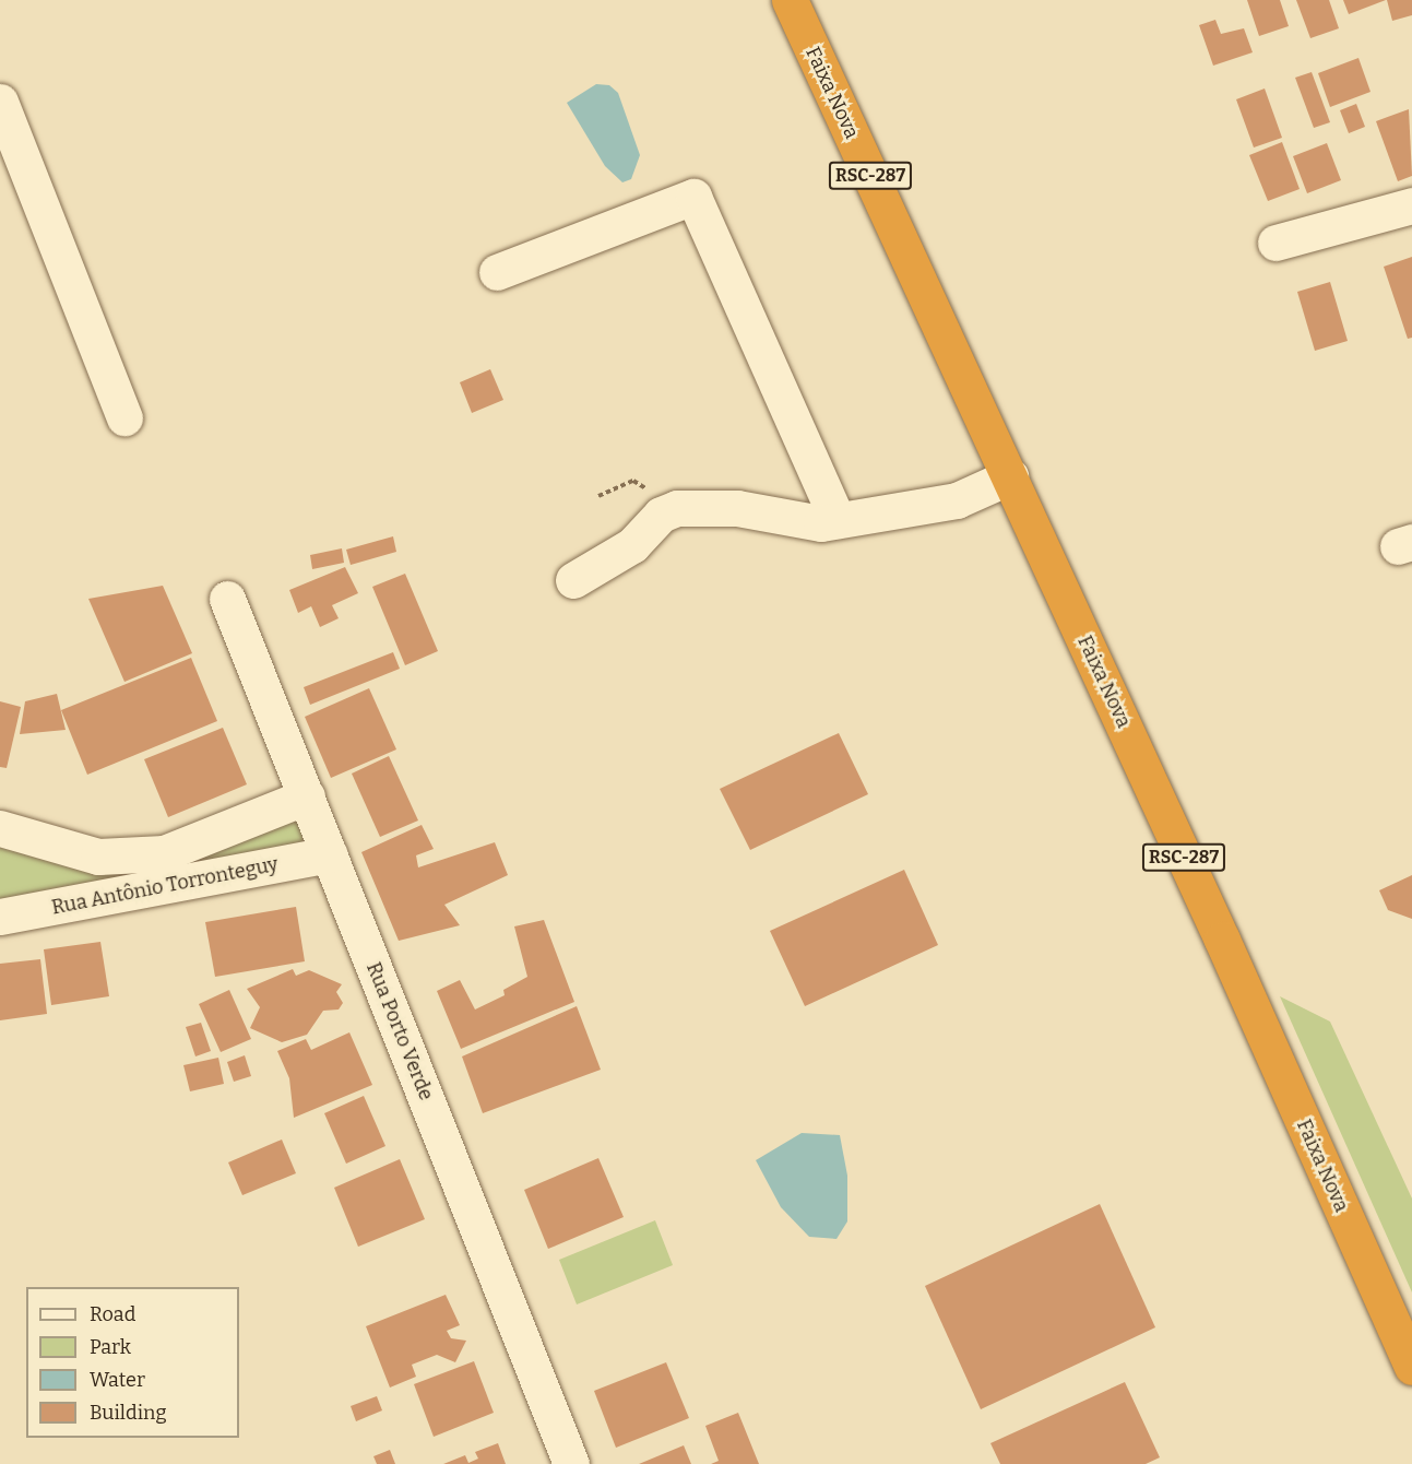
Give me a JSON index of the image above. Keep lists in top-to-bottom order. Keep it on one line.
{"streets":{"highway":["Faixa Nova","RSC-287"],"street":["Rua Antônio Torronteguy","Rua Porto Verde"]},"crossings":[["Rua Antônio Torronteguy","Rua Porto Verde"]],"legend":["Road","Park","Water","Building"]}
